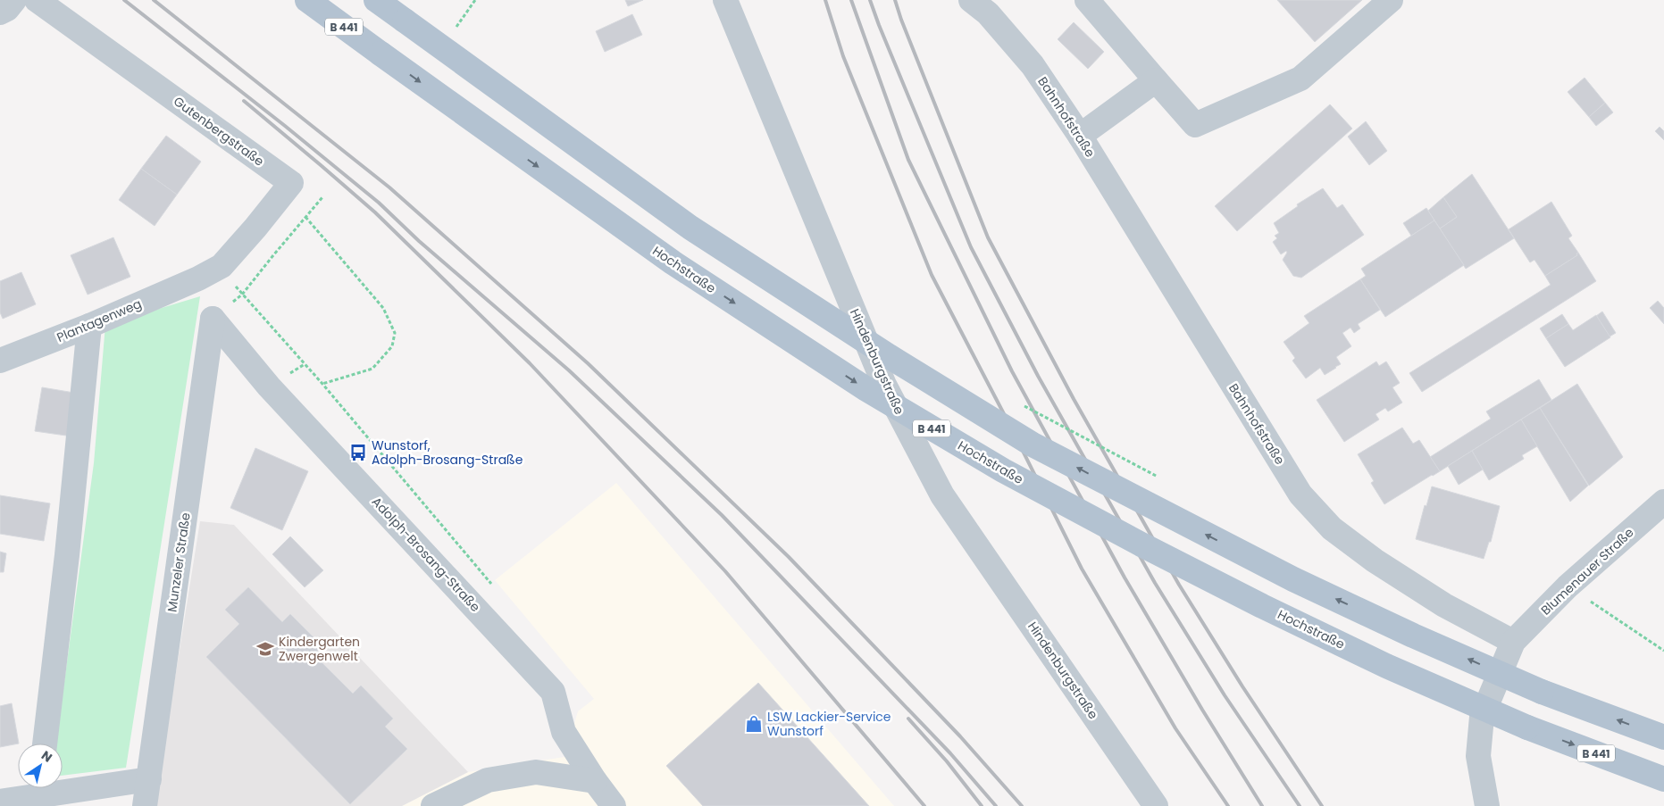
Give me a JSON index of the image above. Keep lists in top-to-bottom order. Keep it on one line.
{"streets":{"main road":["B 441","Hochstraße"],"street":["Bahnhofstraße","Gutenbergstraße","Plantagenweg","Hindenburgstraße","Adolph-Brosang-Straße","Munzeler Straße","Blumenauer Straße"]},"crossings":[["Bahnhofstraße","Blumenauer Straße"],["Gutenbergstraße","Plantagenweg"],["Adolph-Brosang-Straße","Munzeler Straße"]],"places":{"bus stop":["Wunstorf, Adolph-Brosang-Straße"],"school or university":["Kindergarten Zwergenwelt"],"shop":["LSW Lackier-Service Wunstorf"]},"north":"top right"}
